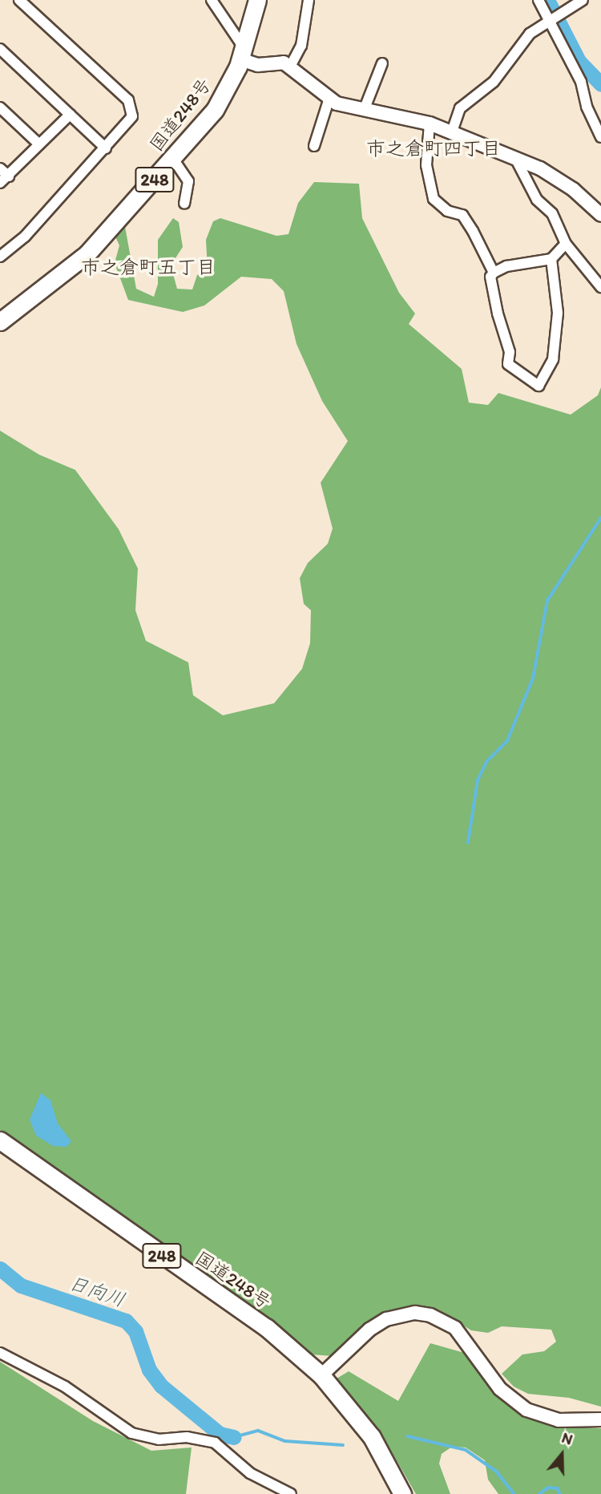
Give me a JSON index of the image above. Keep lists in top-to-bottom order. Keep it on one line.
{"streets":{"highway":["国道248号","248"]},"districts":["市之倉町四丁目","市之倉町五丁目"],"water":["日向川"],"north":"top"}
